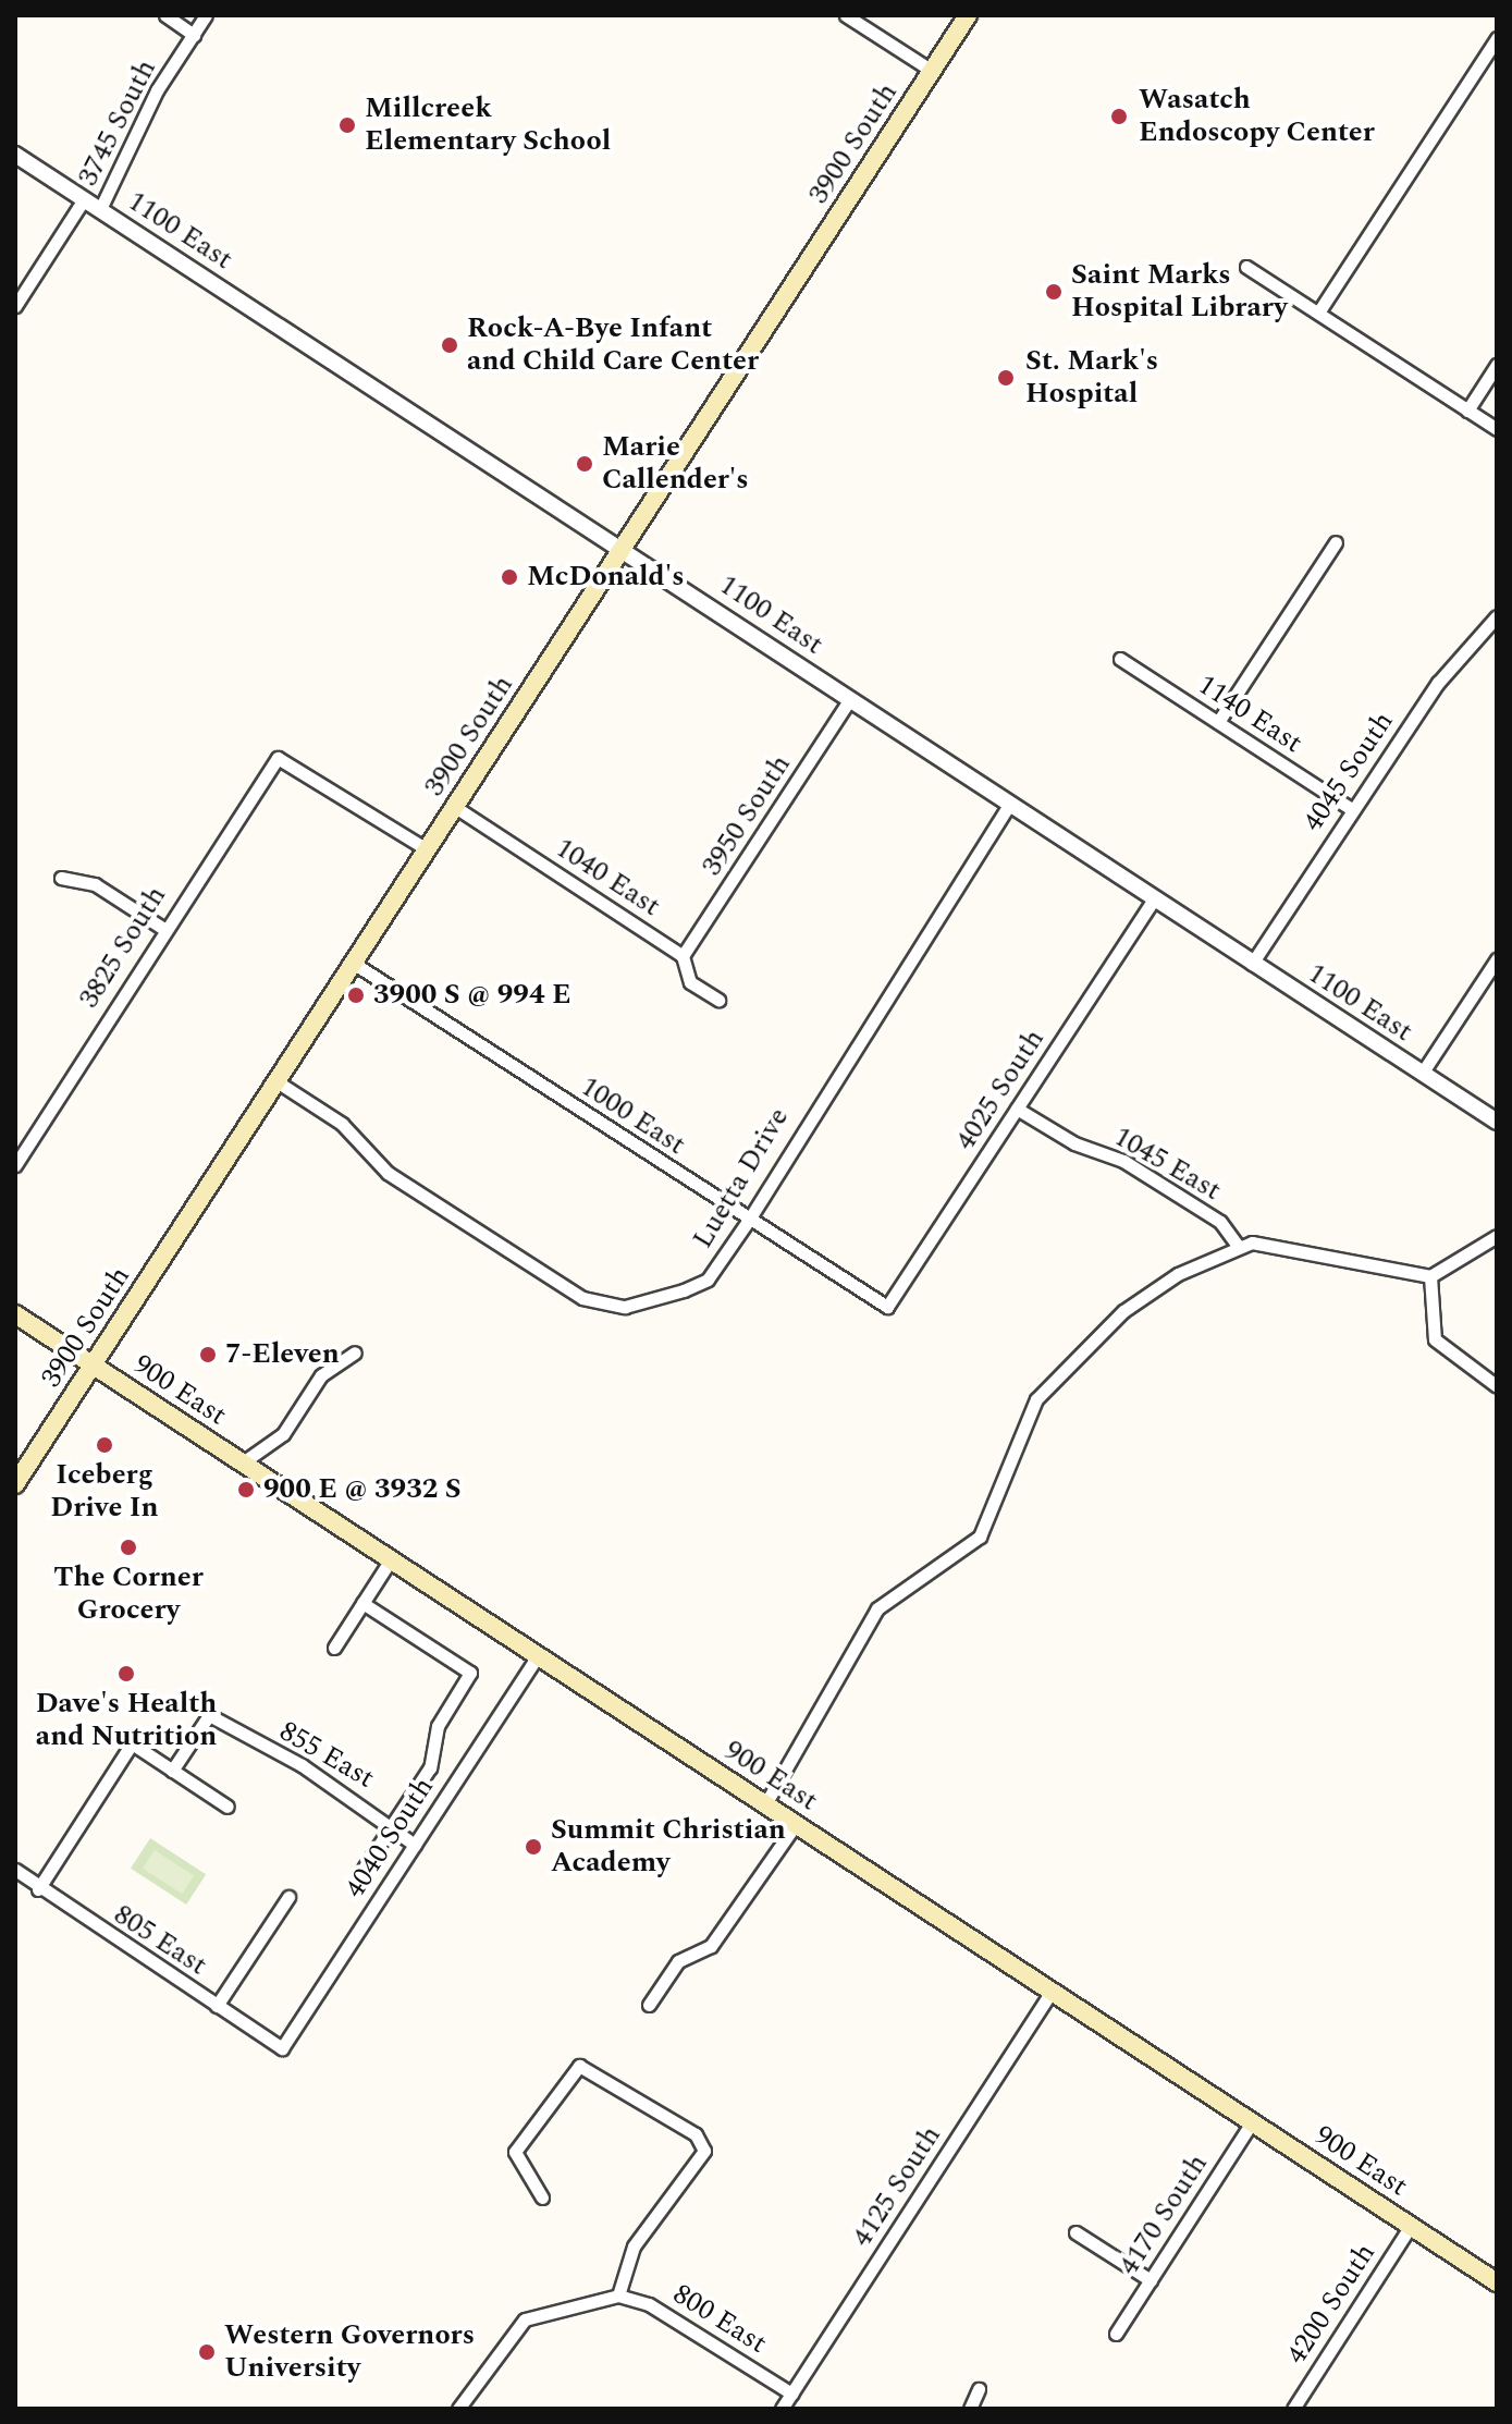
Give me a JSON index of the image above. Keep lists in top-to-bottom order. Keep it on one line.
{"streets":{"main road":["3900 South","900 East"],"street":["3745 South","1100 East","1140 East","4045 South","3950 South","1040 East","3825 South","4025 South","1000 East","1045 East","Luetta Drive","855 East","4040 South","805 East","4125 South","4170 South","4200 South","800 East"]},"crossings":[["3745 South","1100 East"],["3900 South","1100 East"],["3900 South","1040 East"],["3900 South","3825 South"],["3900 South","1000 East"],["3900 South","Luetta Drive"],["3900 South","900 East"],["1100 East","4045 South"],["1100 East","3950 South"],["1100 East","4025 South"],["1100 East","Luetta Drive"],["1140 East","4045 South"],["3950 South","1040 East"],["4025 South","1000 East"],["4025 South","1045 East"],["1000 East","Luetta Drive"],["900 East","4040 South"],["900 East","4125 South"],["900 East","4170 South"],["900 East","4200 South"],["855 East","4040 South"],["4040 South","805 East"],["4125 South","800 East"]],"places":["Wasatch Endoscopy Center","Millcreek Elementary School","Saint Marks Hospital Library","Rock-A-Bye Infant and Child Care Center","St. Mark's Hospital","Marie Callender's","McDonald's","3900 S @ 994 E","7-Eleven","Iceberg Drive In","900 E @ 3932 S","The Corner Grocery","Dave's Health and Nutrition","Summit Christian Academy","Western Governors University"]}
